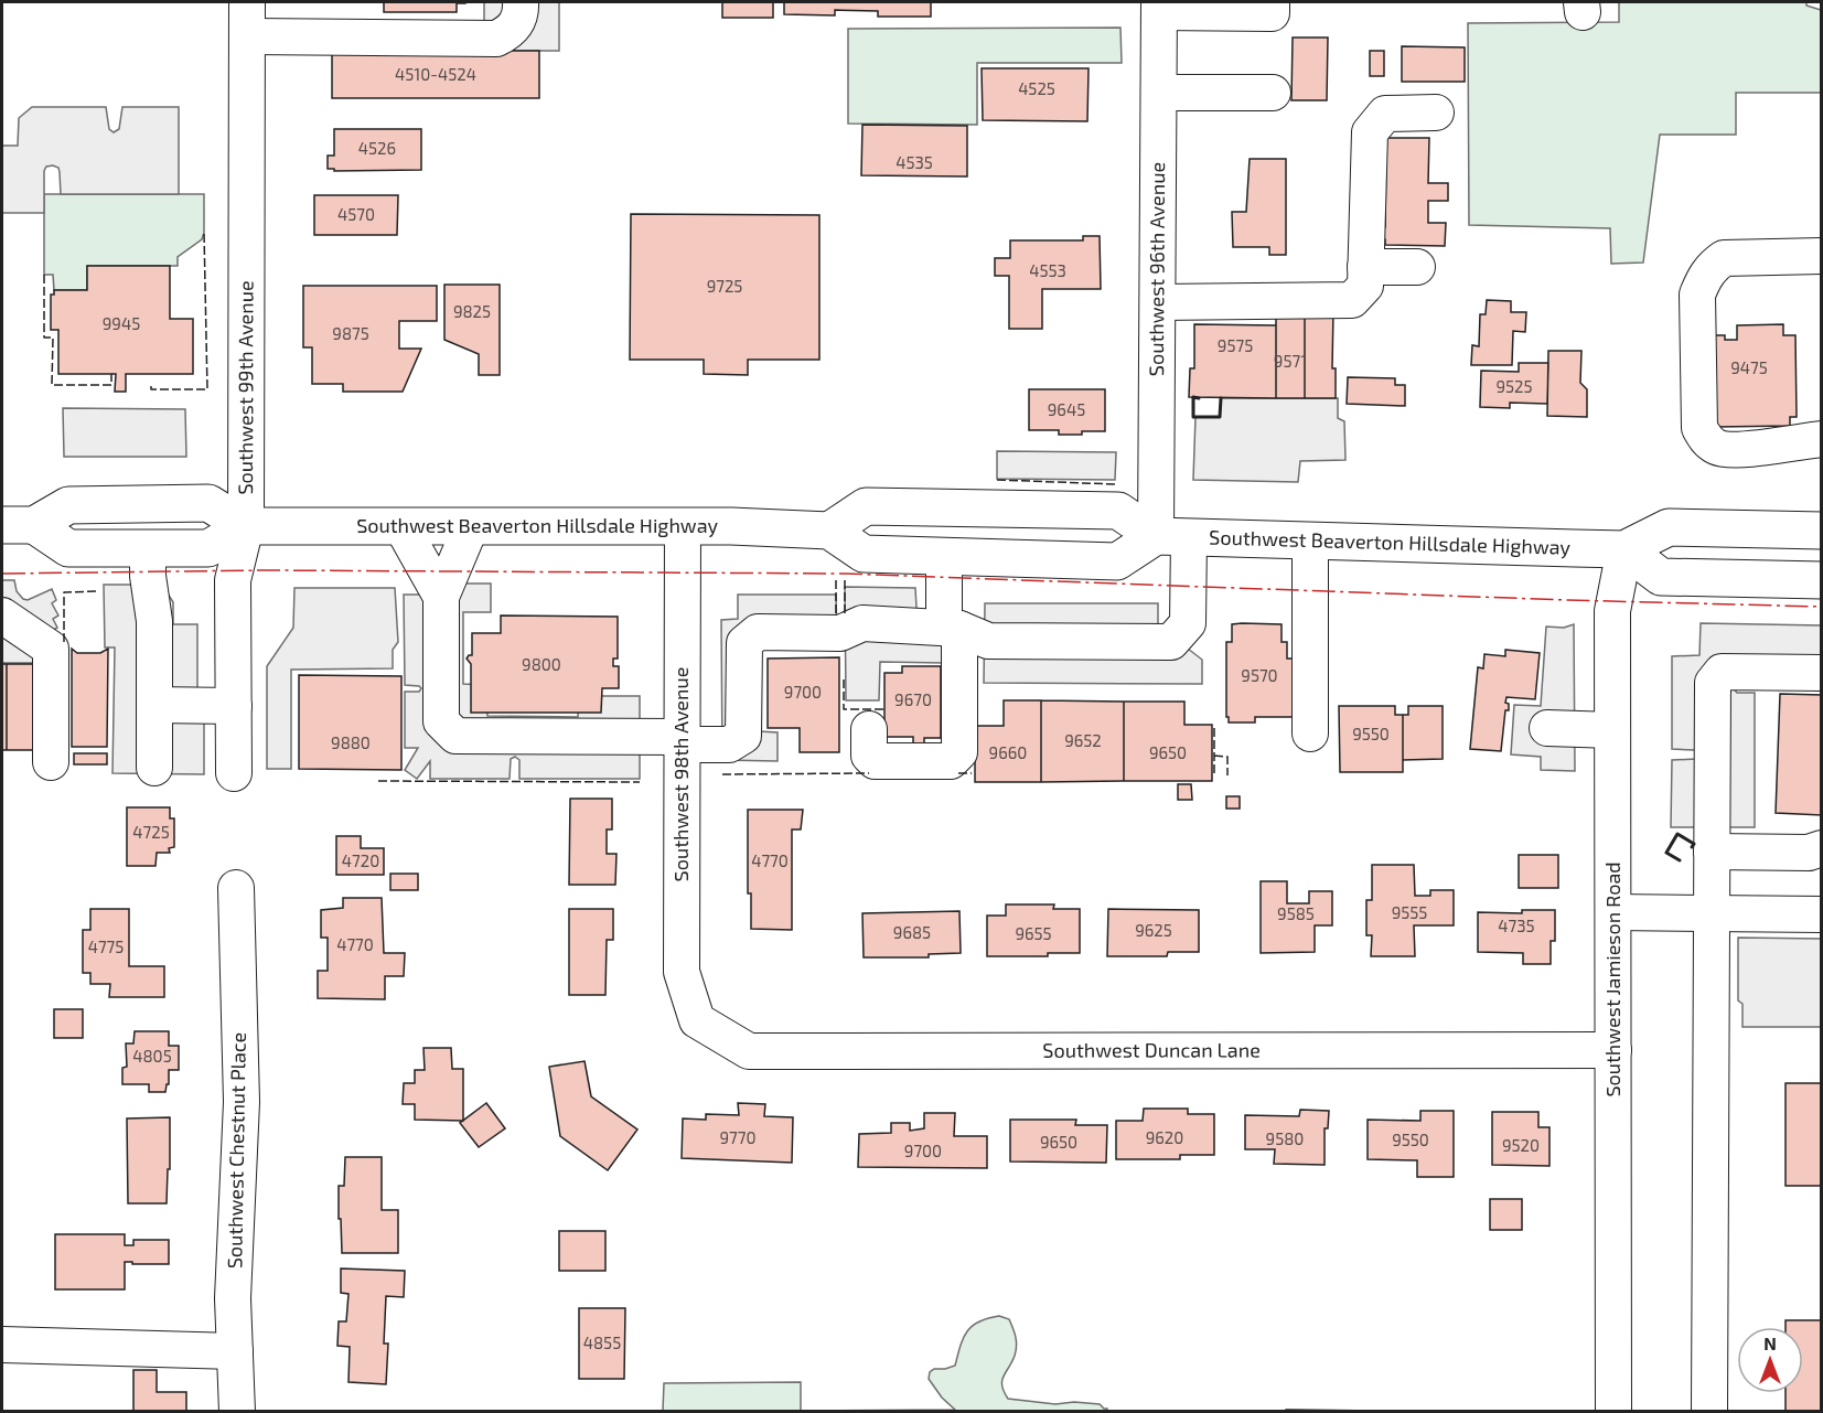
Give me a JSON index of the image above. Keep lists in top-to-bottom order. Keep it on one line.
{"streets":{"main road":["Southwest Beaverton Hillsdale Highway"],"street":["Southwest 96th Avenue","Southwest 99th Avenue","Southwest 98th Avenue","Southwest Jamieson Road","Southwest Duncan Lane","Southwest Chestnut Place"]},"crossings":[["Southwest 96th Avenue","Southwest Beaverton Hillsdale Highway"],["Southwest 96th Avenue","Southwest 98th Avenue"],["Southwest 99th Avenue","Southwest Beaverton Hillsdale Highway"],["Southwest Beaverton Hillsdale Highway","Southwest 98th Avenue"],["Southwest Beaverton Hillsdale Highway","Southwest Jamieson Road"],["Southwest 98th Avenue","Southwest Duncan Lane"],["Southwest Jamieson Road","Southwest Duncan Lane"]],"house_numbers":["4510-4524","4525","4526","4535","4570","4553","9725","9825","9945","9875","9575","9571","9475","9525","9645","9800","9570","9700","9670","9550","9652","9880","9660","9650","4725","4720","4770","9555","9585","4735","9625","9685","9655","4770","4775","4805","9770","9620","9580","9550","9650","9520","9700","4855"],"north":"top"}
